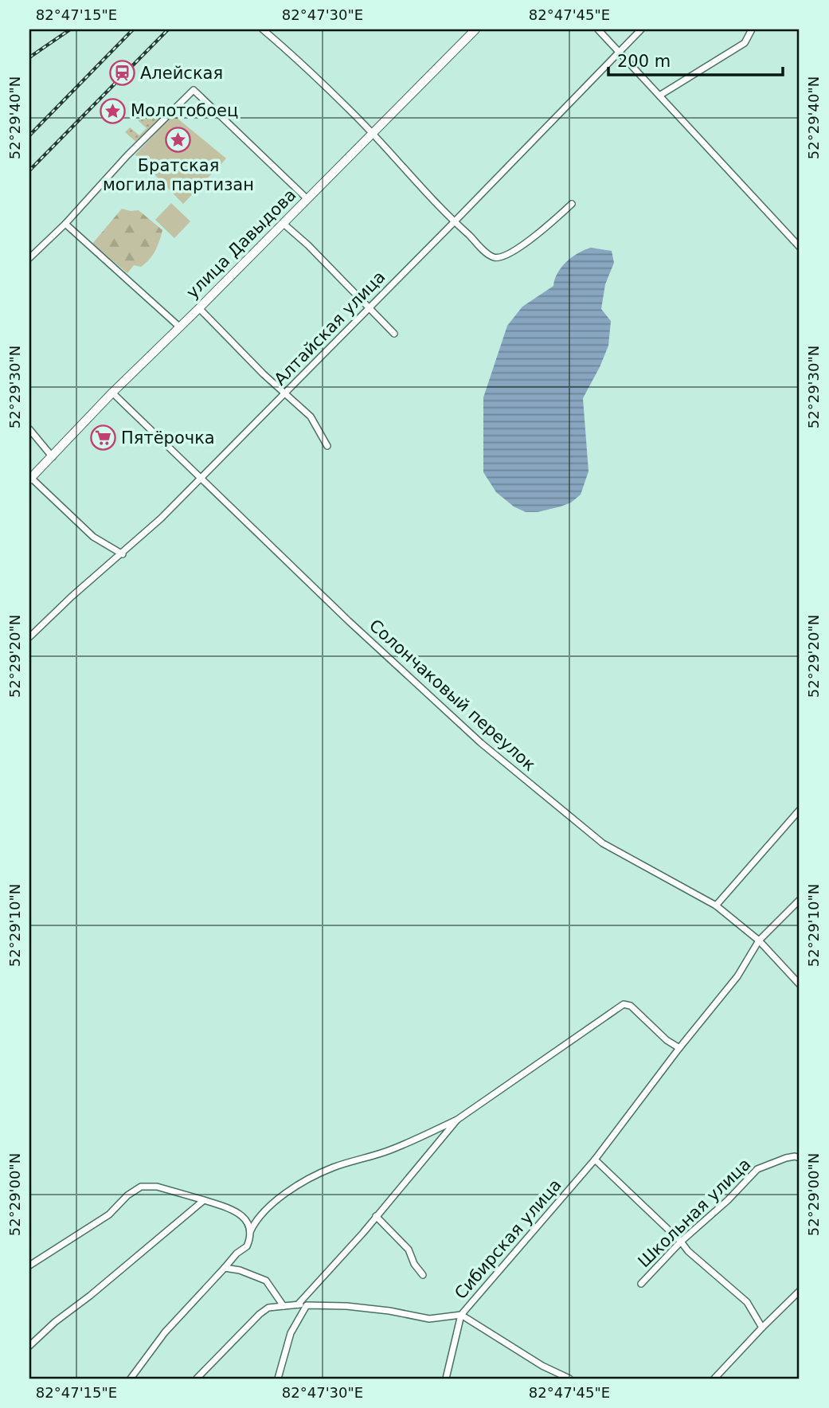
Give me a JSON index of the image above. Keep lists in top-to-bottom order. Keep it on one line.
{"streets":{"main road":["улица Давыдова"],"street":["Алтайская улица","Солончаковый переулок","Школьная улица","Сибирская улица"]},"crossings":[["улица Давыдова","Солончаковый переулок"],["Алтайская улица","Солончаковый переулок"],["Солончаковый переулок","Сибирская улица"]],"places":{"station":["Алейская"],"place":["Молотобоец","Братская могила партизан"],"supermarket":["Пятёрочка"]},"scale_bar":"200 m","coordinates":["82°47'15\"E","82°47'30\"E","82°47'45\"E","52°29'40\"N","52°29'30\"N","52°29'20\"N","52°29'10\"N","52°29'00\"N"]}
